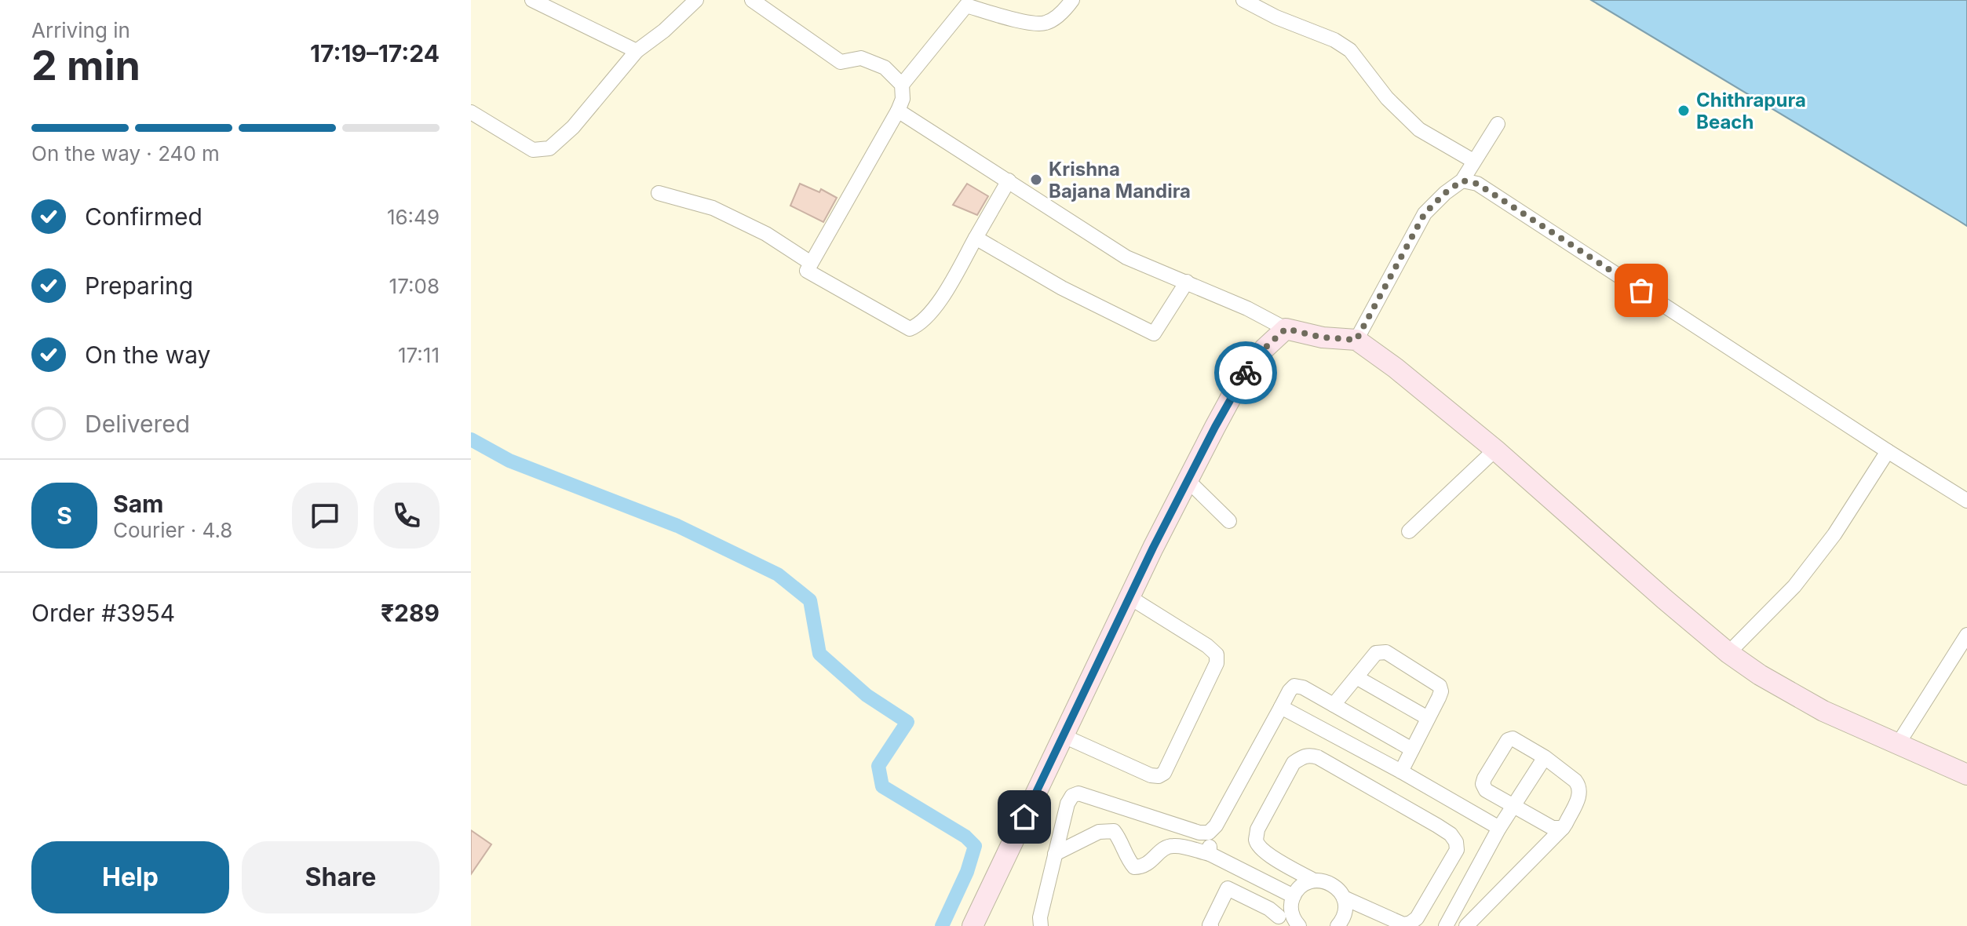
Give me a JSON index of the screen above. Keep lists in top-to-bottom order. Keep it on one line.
{"places":["Chithrapura Beach","Krishna Bajana Mandira"],"page":{"heading":["2 min","Arriving in","17:19–17:24"],"panel":["Sam","Courier · 4.8","Order #3954","₹289"],"bar":"On the way · 240 m","list":[["Confirmed","16:49"],["Preparing","17:08"],["On the way","17:11"],"Delivered"],"round":"S","buttons":["Help","Share"]}}
